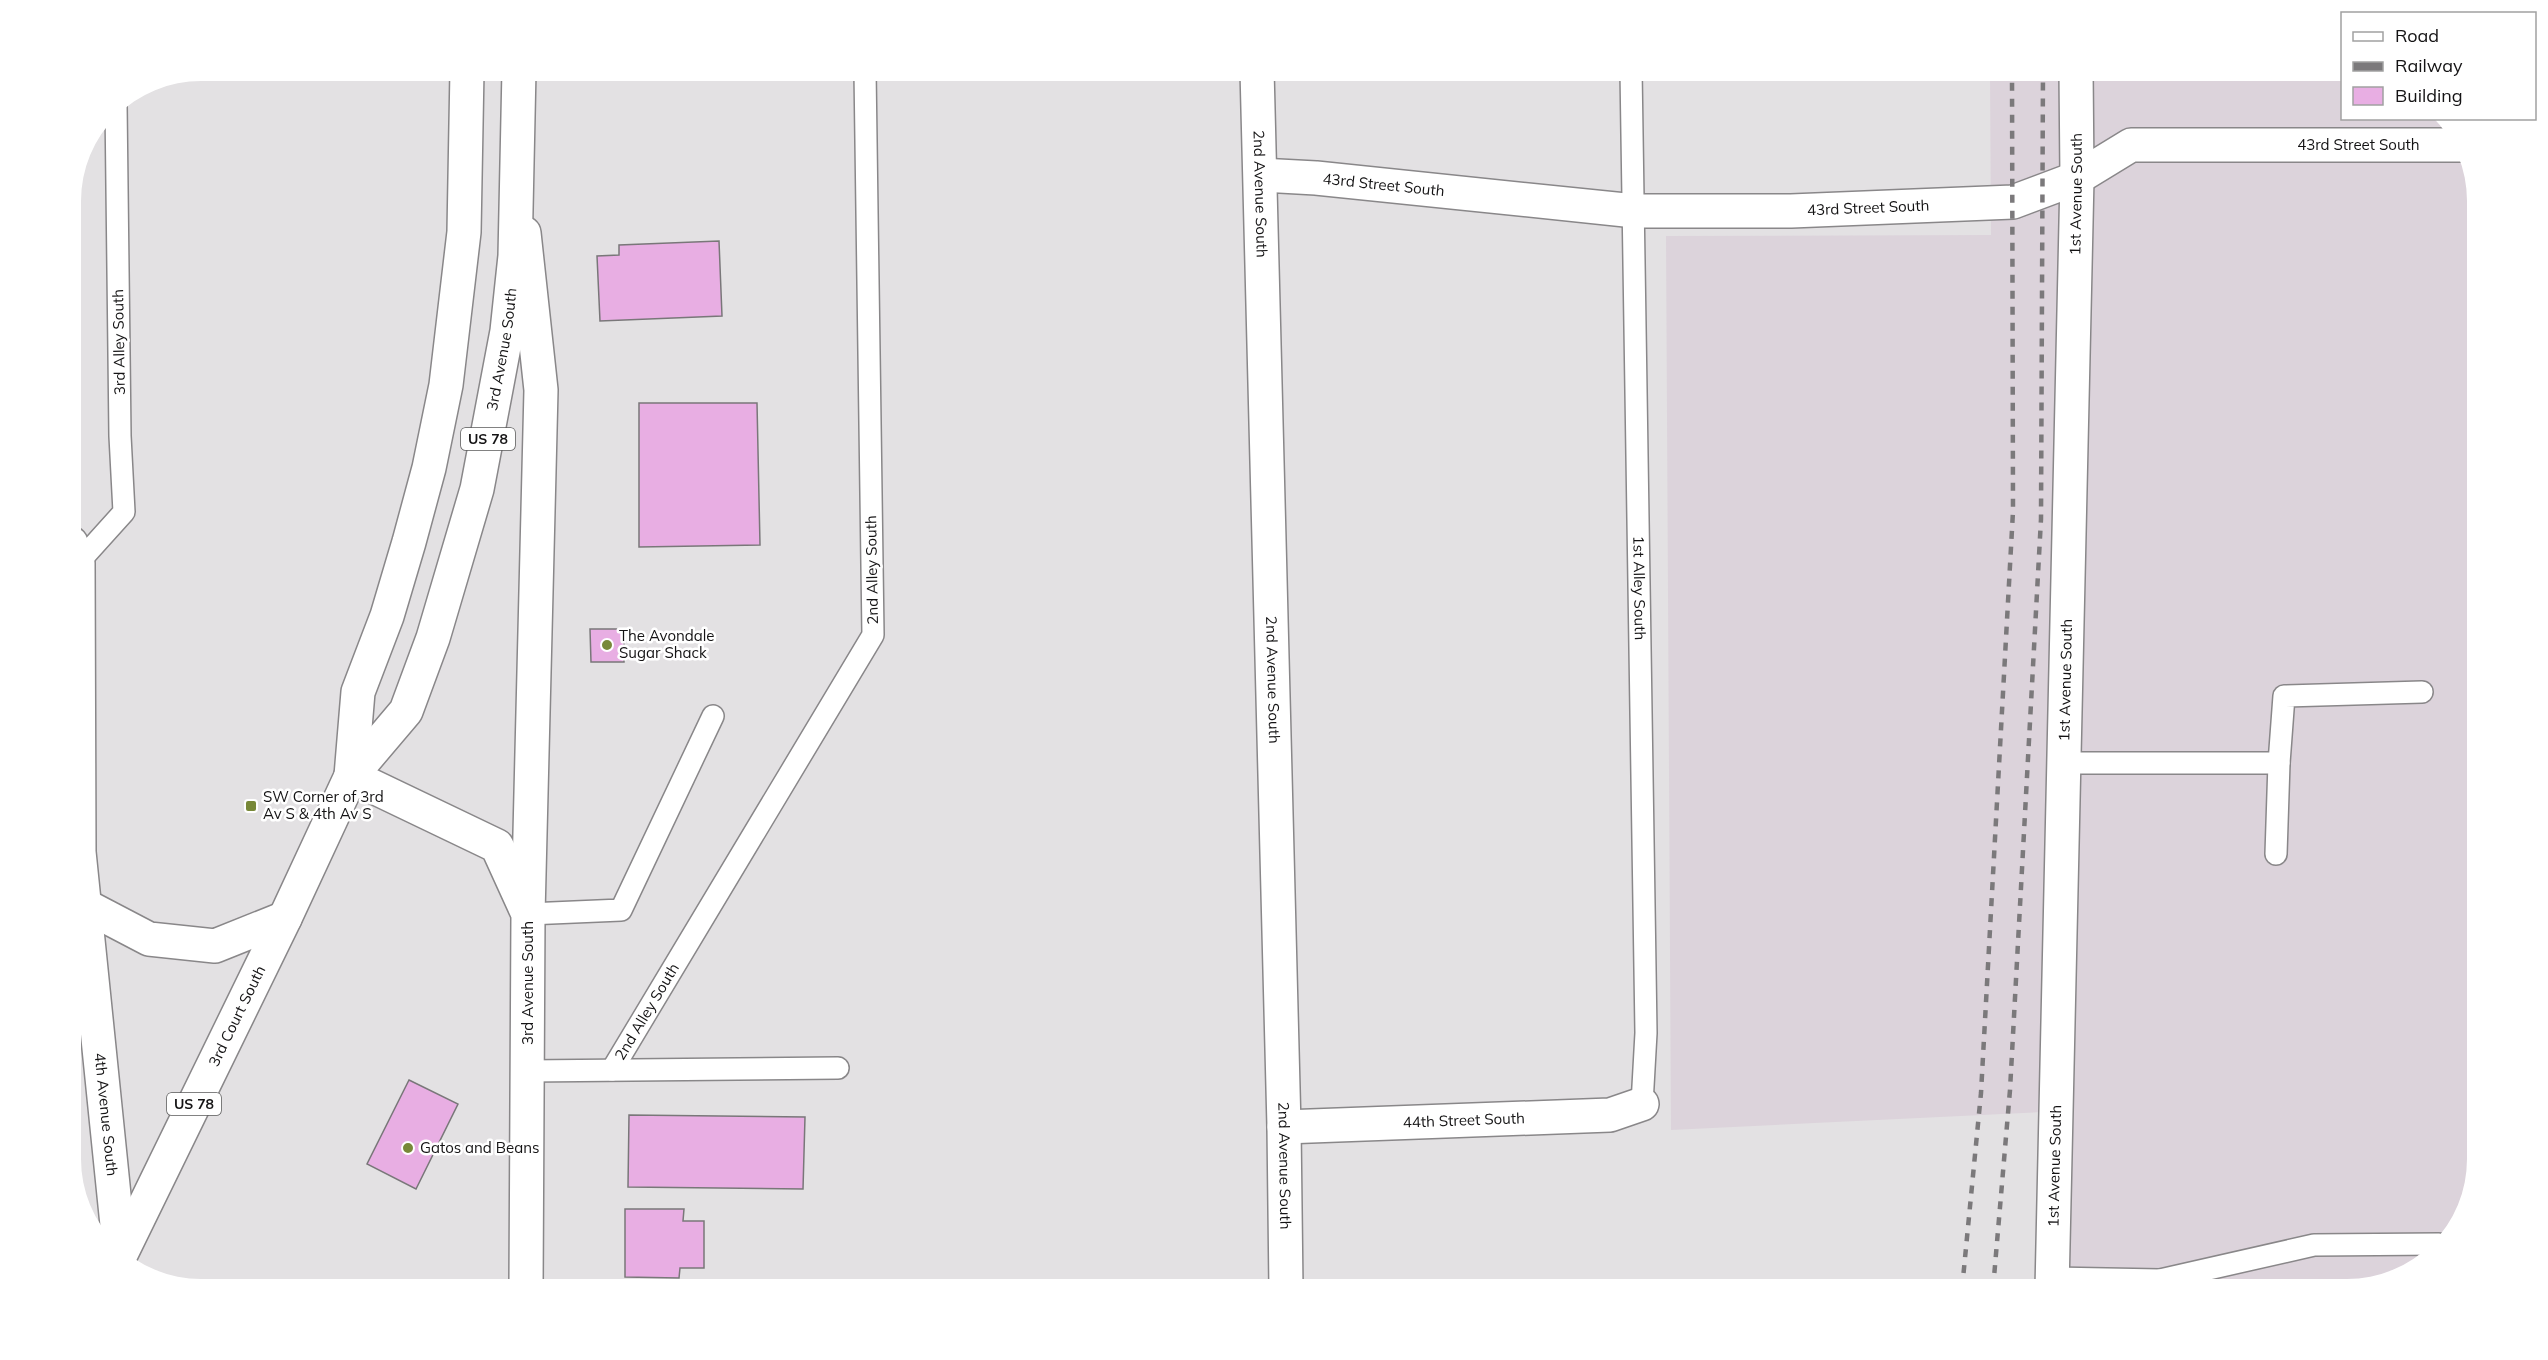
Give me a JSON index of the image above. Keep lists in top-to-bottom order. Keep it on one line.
{"streets":{"street":["43rd Street South","2nd Avenue South","1st Avenue South","3rd Avenue South","US 78","3rd Court South","4th Avenue South","44th Street South"],"lane":["3rd Alley South","2nd Alley South","1st Alley South"]},"crossings":[["43rd Street South","2nd Avenue South"],["43rd Street South","1st Avenue South"],["43rd Street South","1st Alley South"],["2nd Avenue South","44th Street South"],["3rd Avenue South","US 78"],["3rd Avenue South","3rd Court South"],["US 78","3rd Court South"],["1st Alley South","44th Street South"]],"places":{"other":["The Avondale Sugar Shack","Gatos and Beans"],"transit":["SW Corner of 3rd Av S & 4th Av S"]},"legend":["Road","Railway","Building"]}
